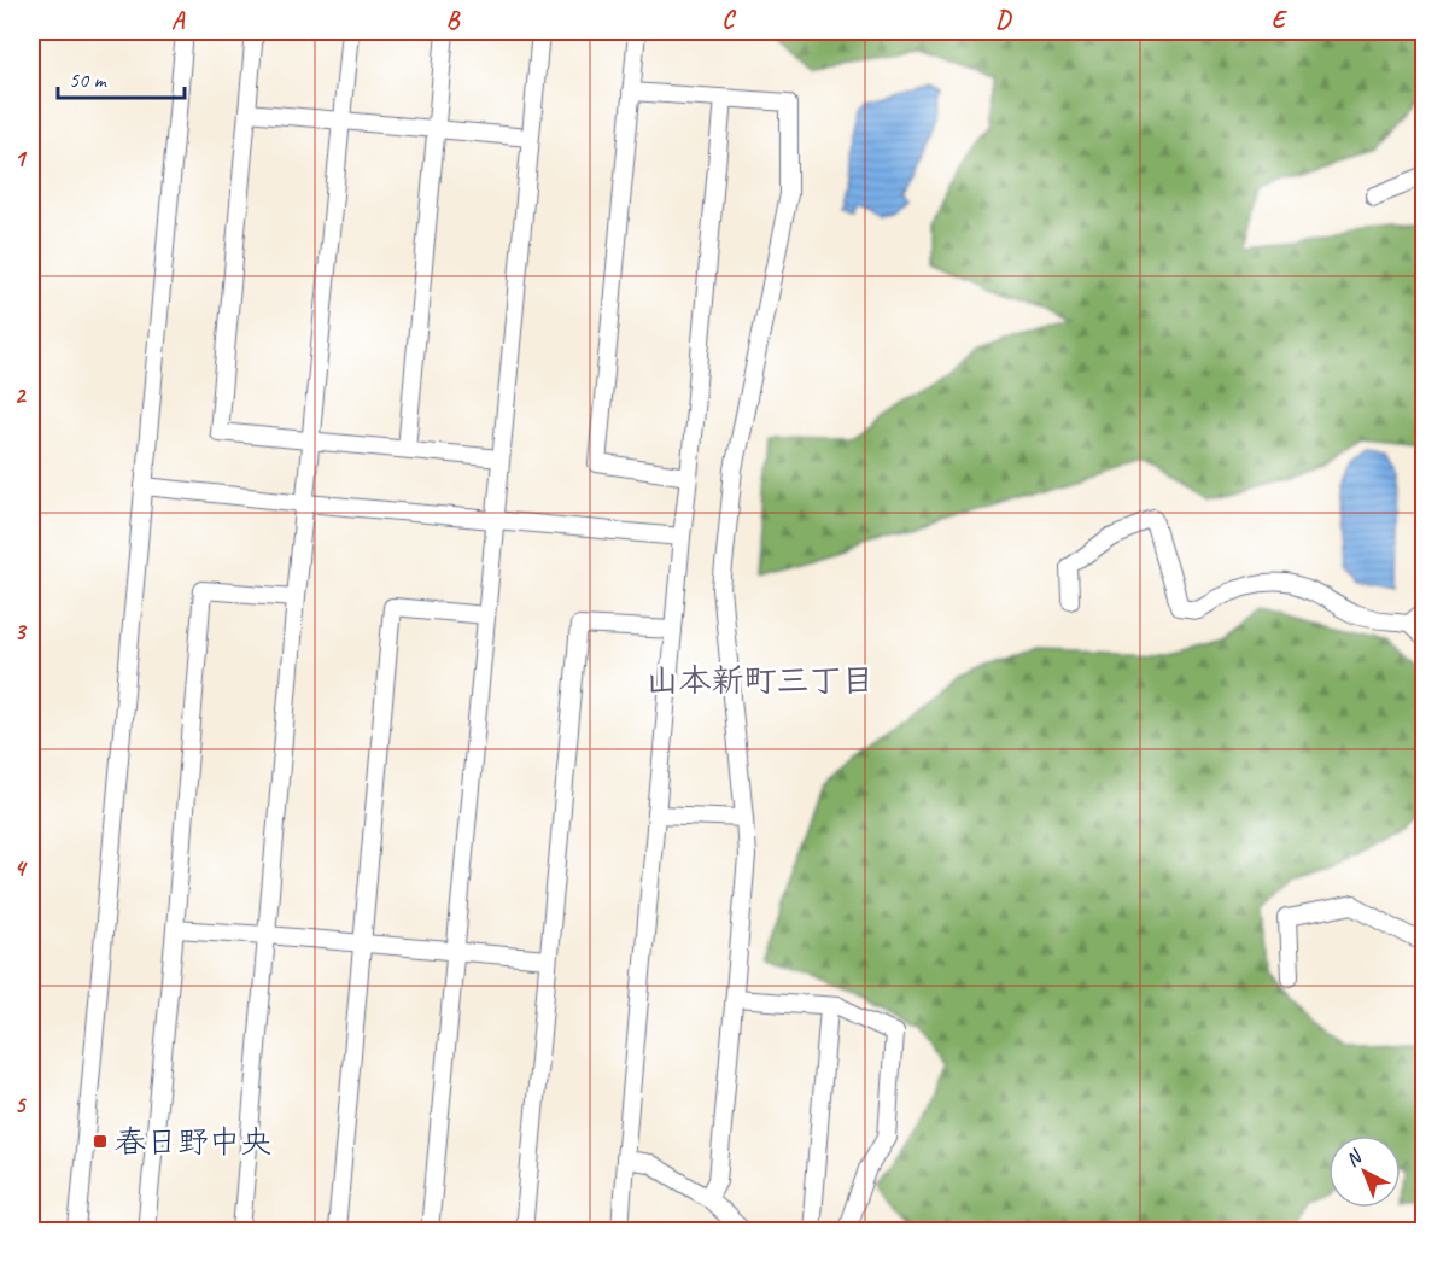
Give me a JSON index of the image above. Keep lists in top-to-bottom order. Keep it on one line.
{"districts":["山本新町三丁目"],"places":{"transit":["春日野中央"]},"scale_bar":"50 m","north":"top left","grid":{"columns":["A","B","C","D","E"],"rows":["1","2","3","4","5"]}}
